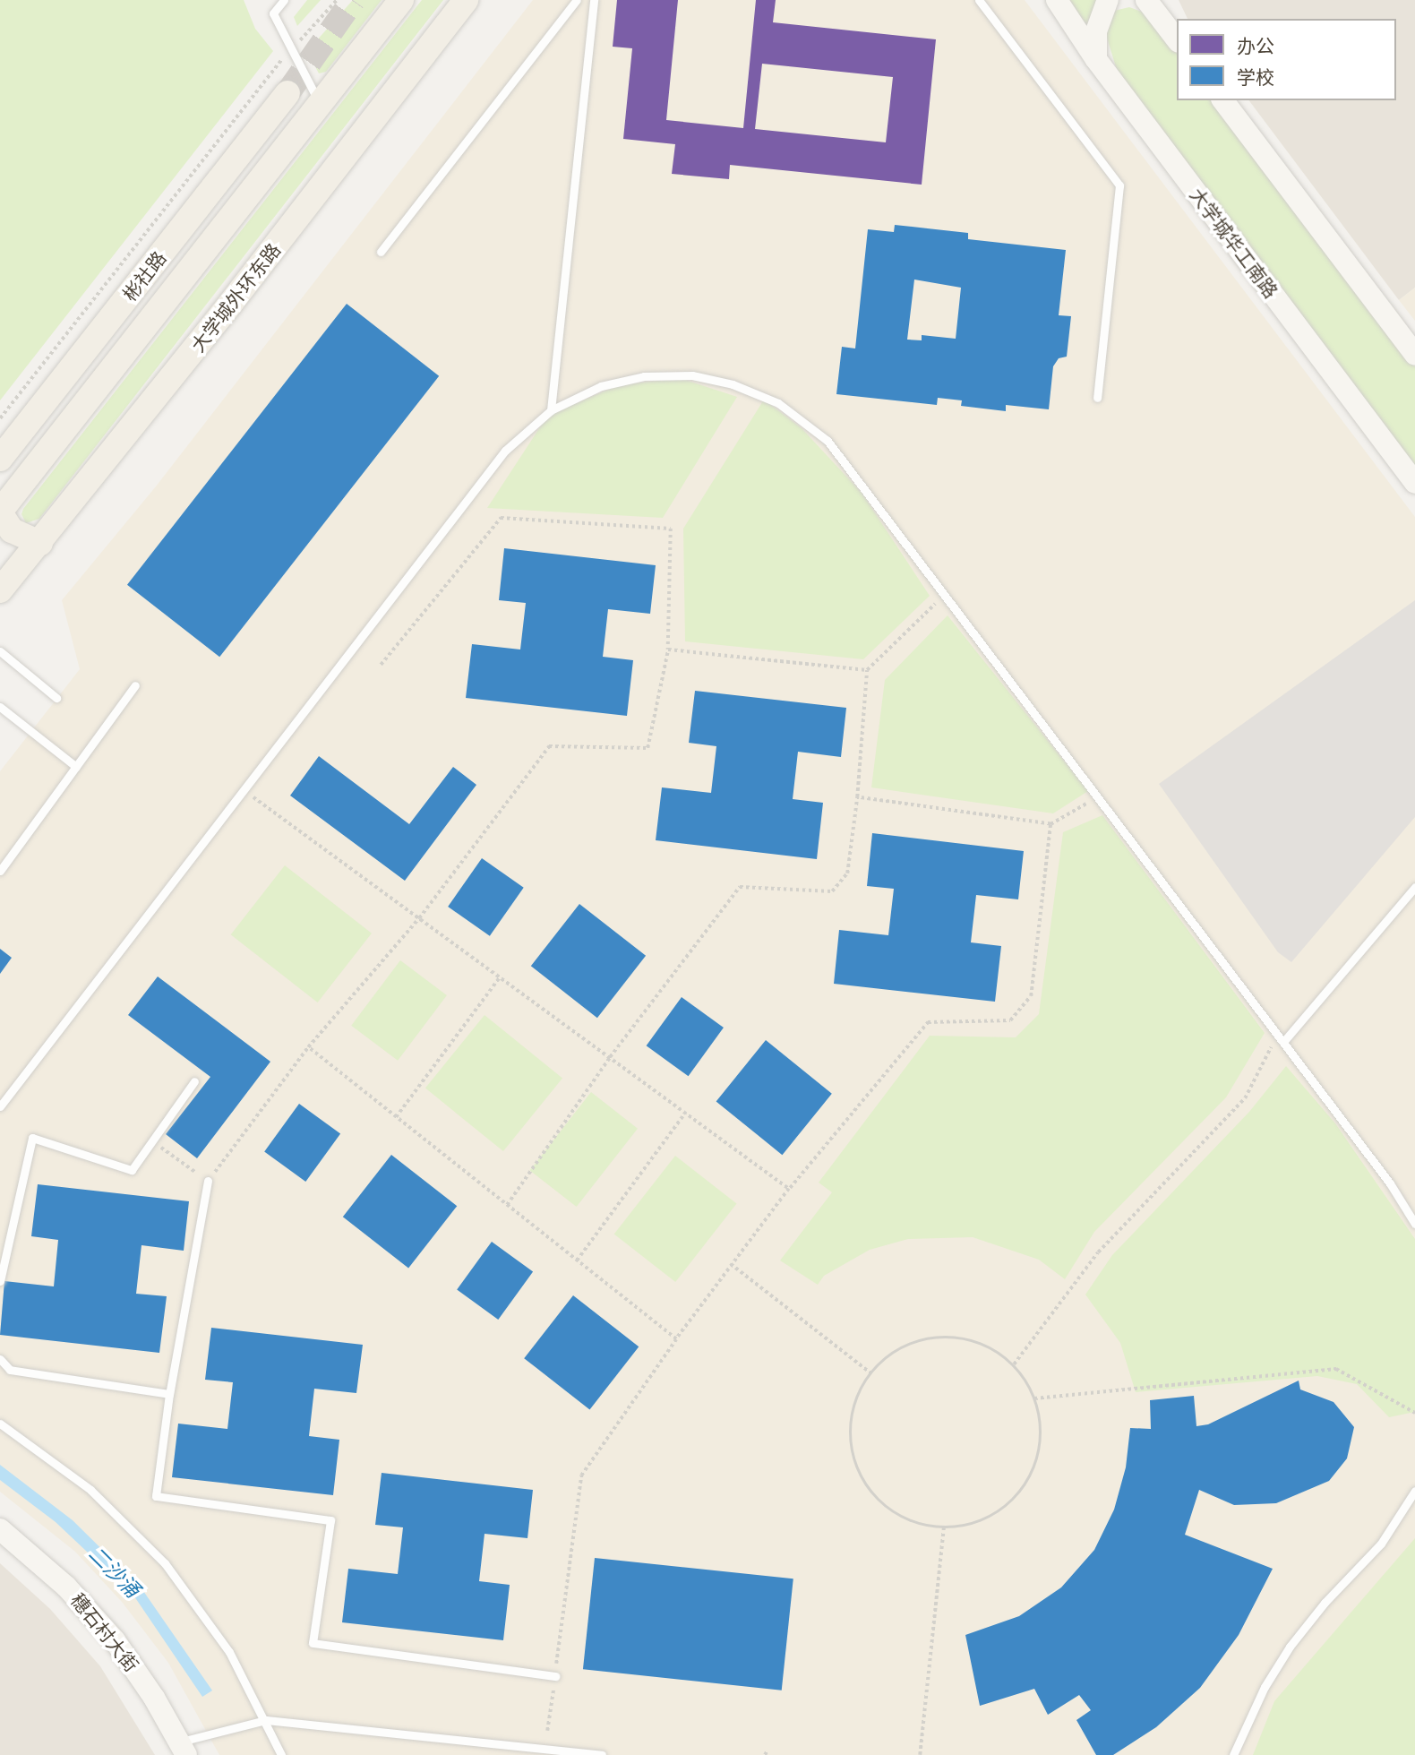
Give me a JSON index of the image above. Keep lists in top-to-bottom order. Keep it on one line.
{"streets":{"main road":["大学城华工南路","彬社路","大学城外环东路","穗石村大街"]},"water":["二沙涌"],"legend":["办公","学校"]}
